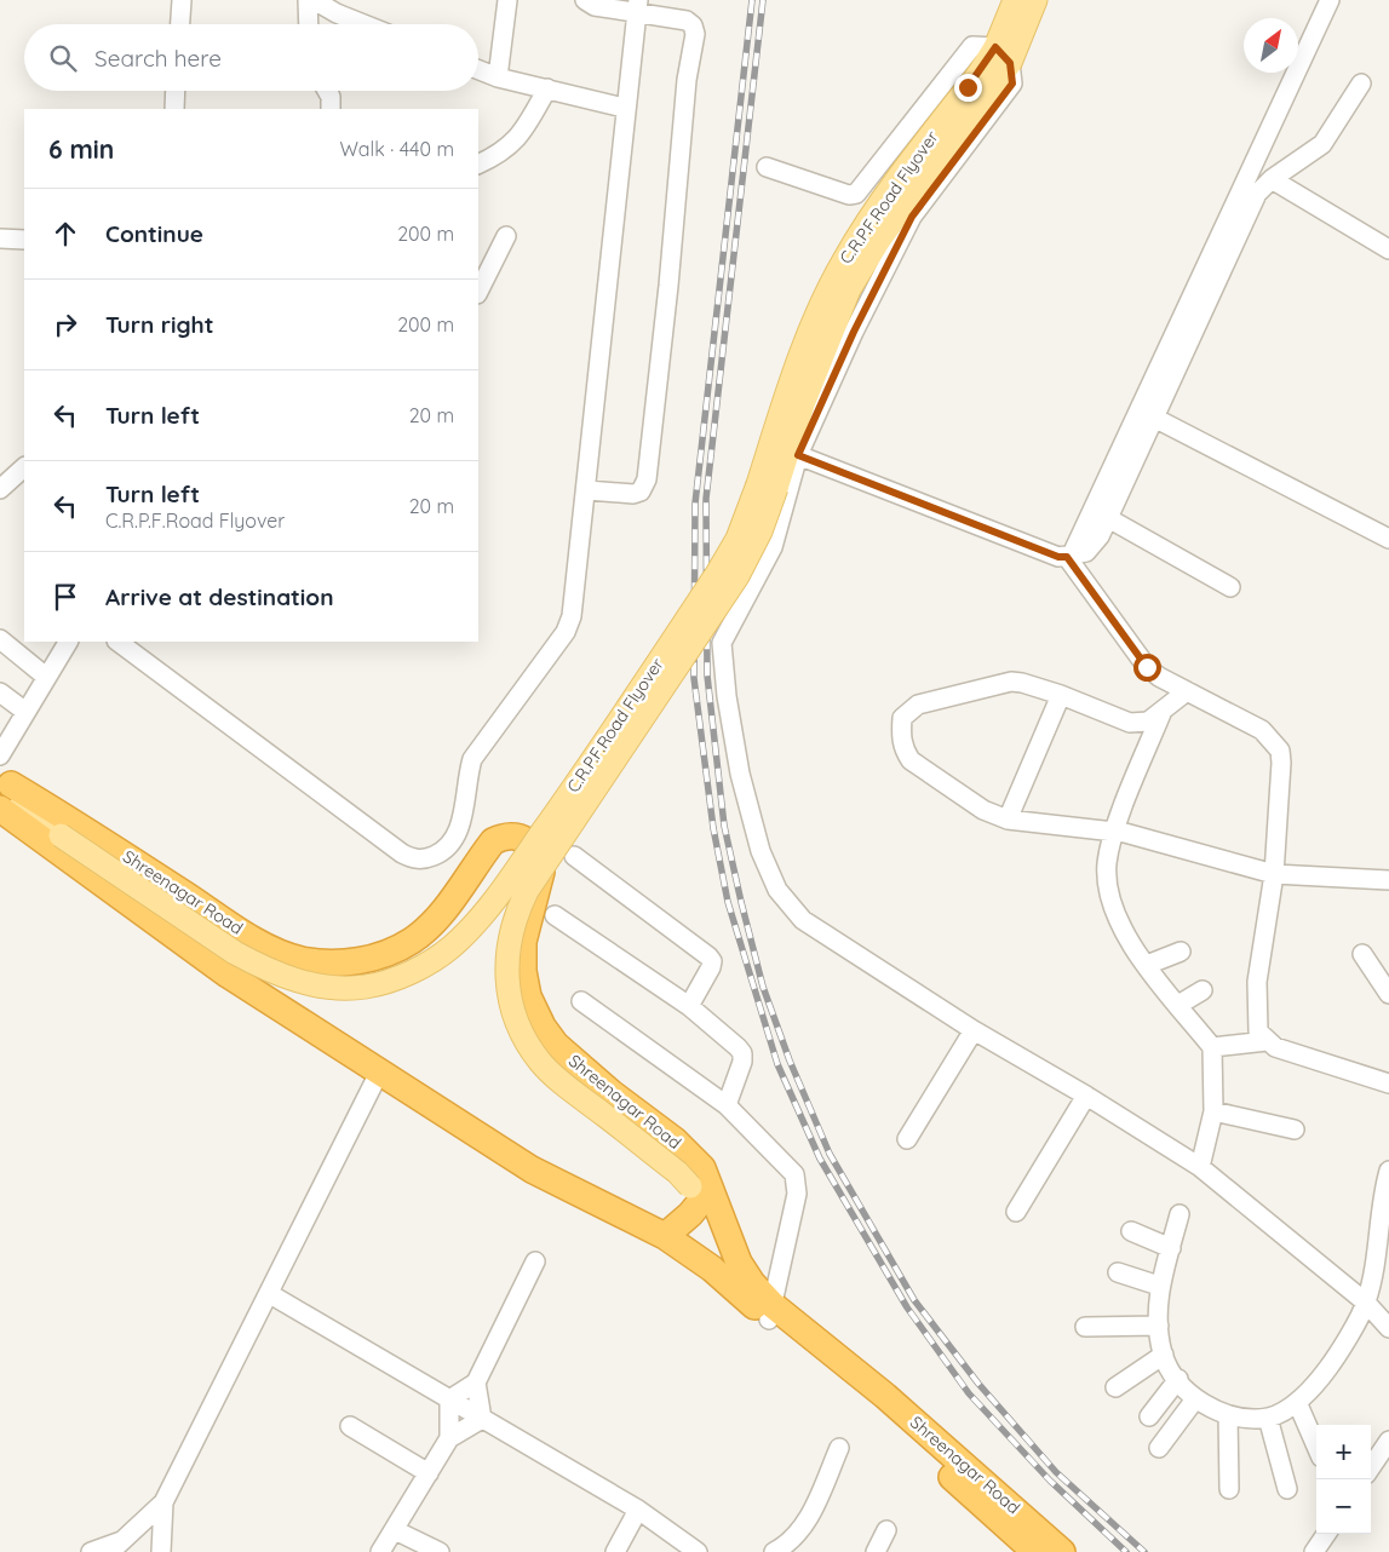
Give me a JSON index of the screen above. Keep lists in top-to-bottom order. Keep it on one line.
{"streets":{"highway":["Shreenagar Road"],"main road":["C.R.P.F.Road Flyover"]},"crossings":[["C.R.P.F.Road Flyover","Shreenagar Road"]],"north":"top right","page":{"search":"Search here","heading":["6 min","Walk · 440 m"],"list":[["Continue","200 m"],["Turn right","200 m"],["Turn left","20 m"],["Turn left","C.R.P.F.Road Flyover","20 m"],"Arrive at destination"],"map_buttons":["+","−"]}}
